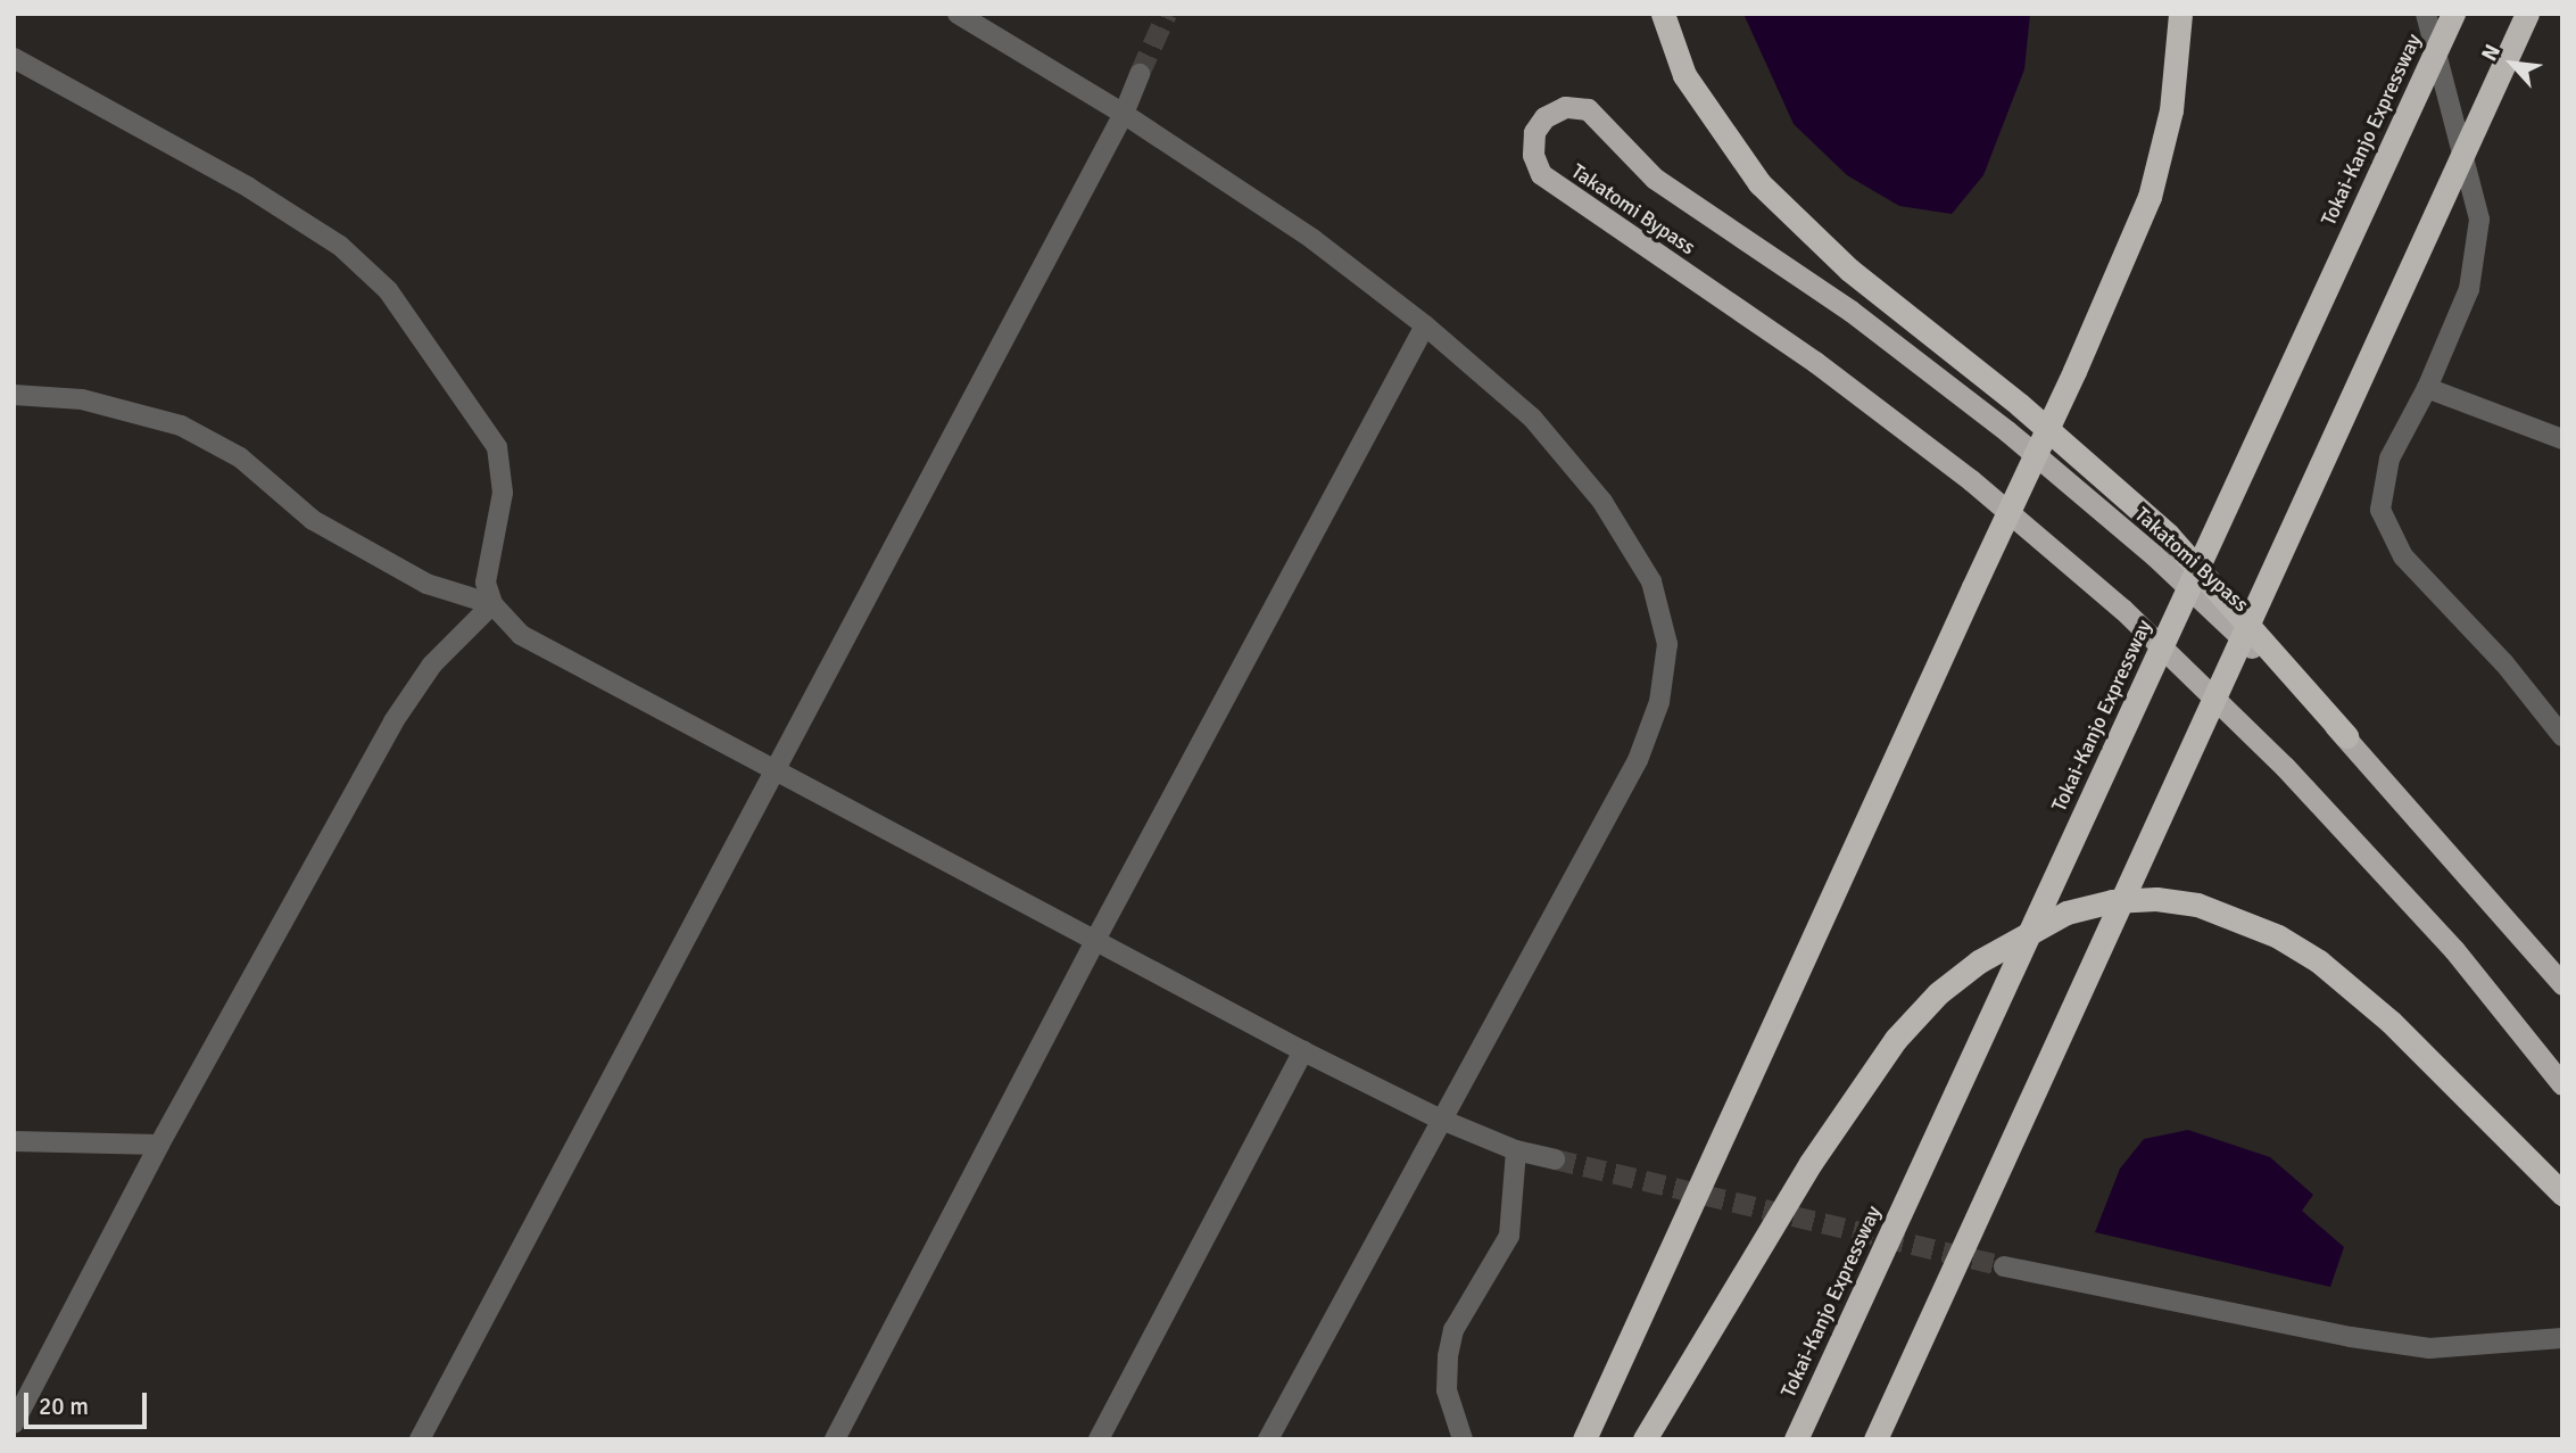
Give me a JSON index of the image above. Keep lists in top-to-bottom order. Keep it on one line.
{"streets":{"highway":["Tokai-Kanjo Expressway","Takatomi Bypass"]},"scale_bar":"20 m","north":"top left"}
